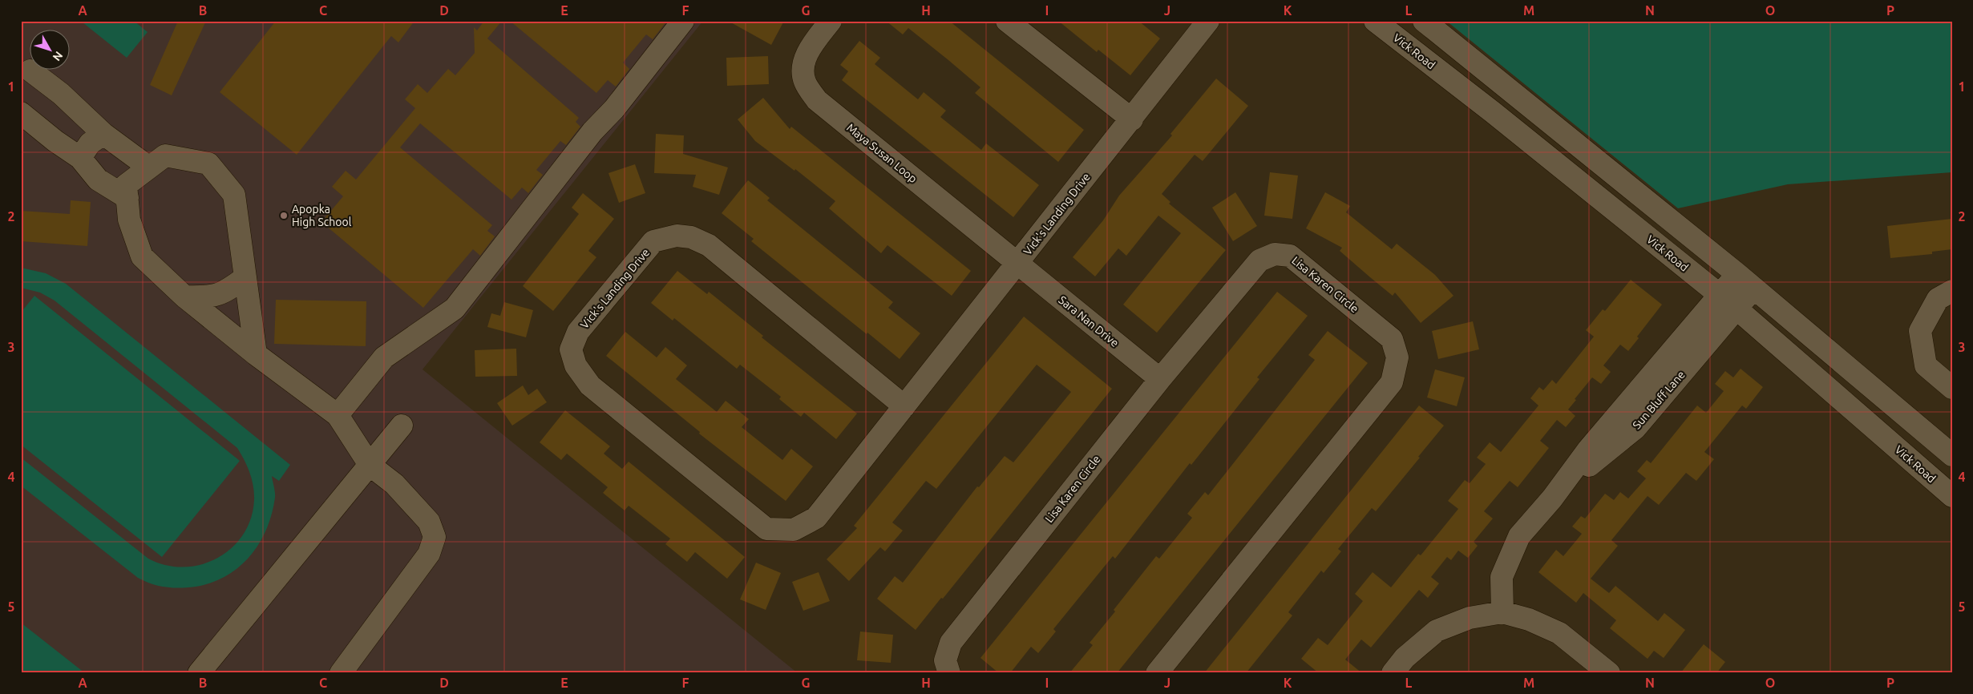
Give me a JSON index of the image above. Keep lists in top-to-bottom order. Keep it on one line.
{"streets":{"street":["Vick Road","Maya Susan Loop","Vick's Landing Drive","Lisa Karen Circle","Sara Nan Drive","Sun Bluff Lane"]},"crossings":[["Vick Road","Sun Bluff Lane"],["Maya Susan Loop","Vick's Landing Drive"],["Maya Susan Loop","Sara Nan Drive"],["Vick's Landing Drive","Sara Nan Drive"],["Lisa Karen Circle","Sara Nan Drive"]],"places":["Apopka High School"],"north":"bottom right","grid":{"columns":["A","B","C","D","E","F","G","H","I","J","K","L","M","N","O","P"],"rows":["1","2","3","4","5"]}}
